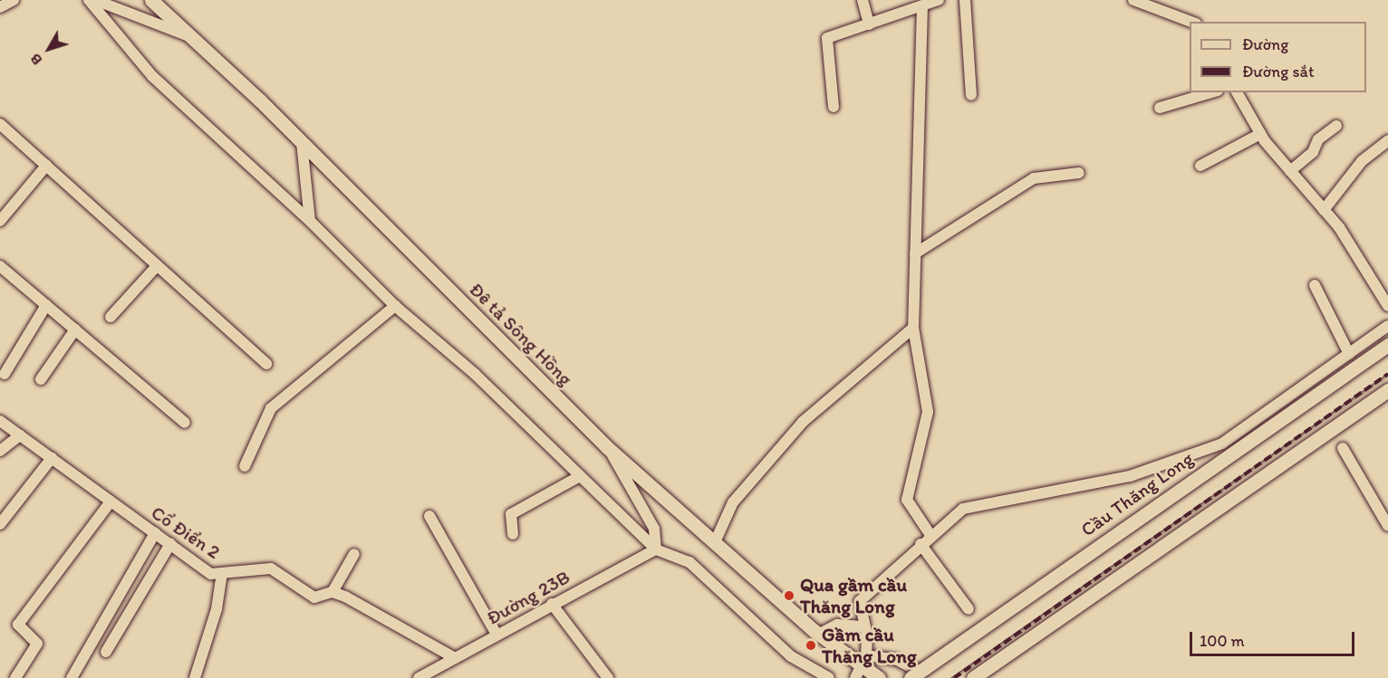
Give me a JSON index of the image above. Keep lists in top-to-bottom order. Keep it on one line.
{"streets":{"highway":["Cầu Thăng Long"],"main road":["Đê tả Sông Hồng"],"street":["Cổ Điển 2","Đường 23B"]},"places":["Qua gầm cầu Thăng Long","Gầm cầu Thăng Long"],"legend":["Đường","Đường sắt"],"scale_bar":"100 m","north":"bottom left"}
